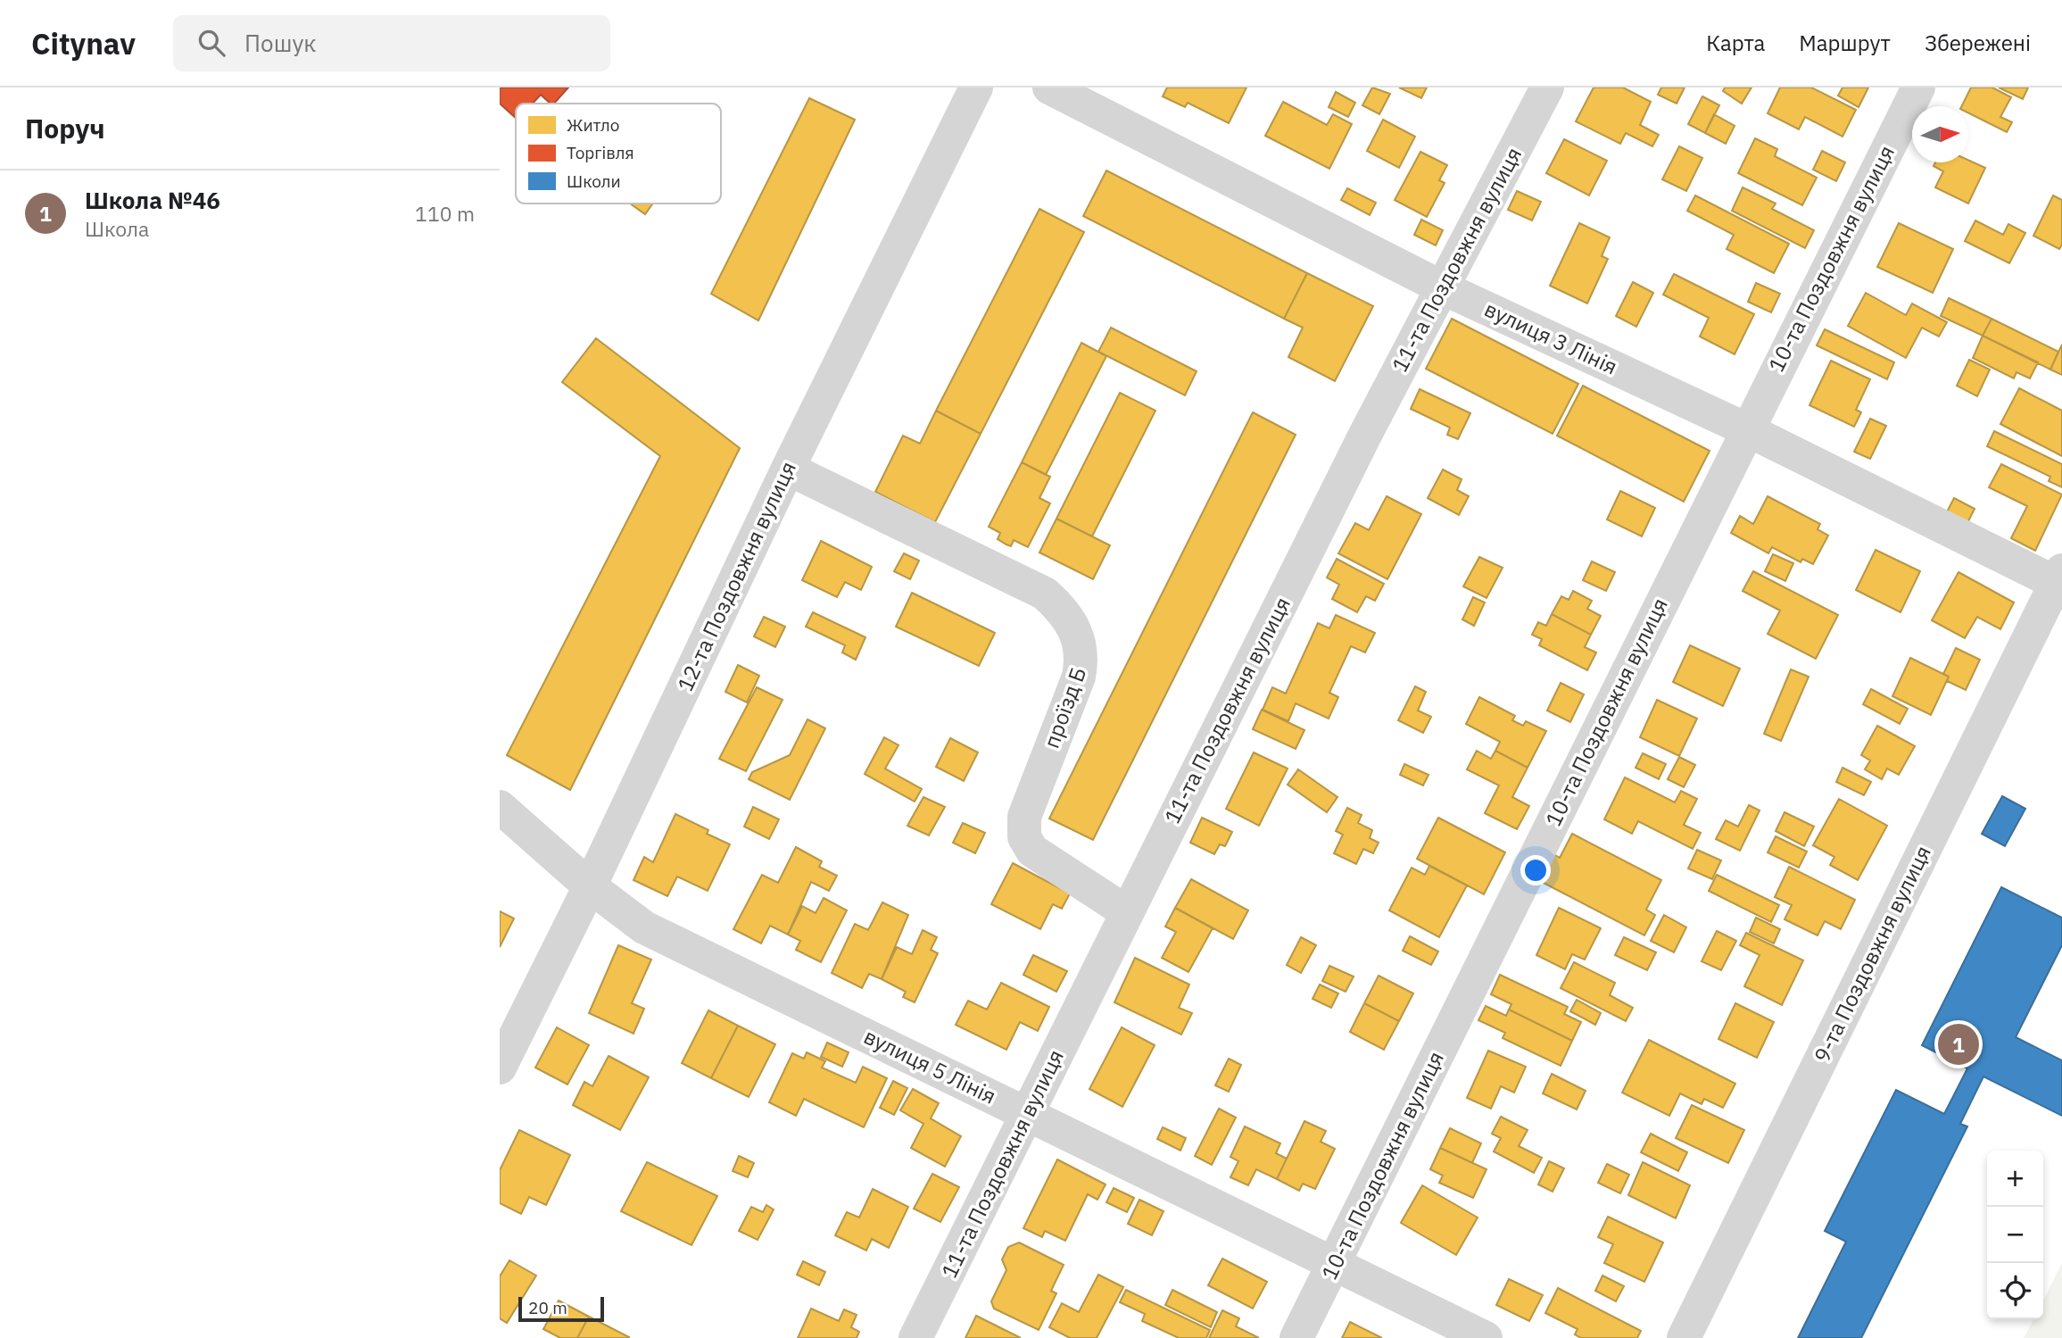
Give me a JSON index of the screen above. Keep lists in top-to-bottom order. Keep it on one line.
{"streets":{"street":["10-та Поздовжня вулиця","11-та Поздовжня вулиця","вулиця 3 Лінія","12-та Поздовжня вулиця","проїзд Б","9-та Поздовжня вулиця","вулиця 5 Лінія"]},"crossings":[["10-та Поздовжня вулиця","вулиця 3 Лінія"],["10-та Поздовжня вулиця","вулиця 5 Лінія"],["11-та Поздовжня вулиця","вулиця 3 Лінія"],["11-та Поздовжня вулиця","проїзд Б"],["11-та Поздовжня вулиця","вулиця 5 Лінія"],["вулиця 3 Лінія","9-та Поздовжня вулиця"],["12-та Поздовжня вулиця","проїзд Б"],["12-та Поздовжня вулиця","вулиця 5 Лінія"]],"legend":["Житло","Торгівля","Школи"],"scale_bar":"20 m","north":"right","page":{"header":"Citynav","search":"Пошук","nav":["Карта","Маршрут","Збережені"],"heading":"Поруч","list":[{"mark":"1","name":"Школа №46","note":"Школа","value":"110 m"}],"pins":"1","map_buttons":["+","−"],"scale":"20 m"}}
